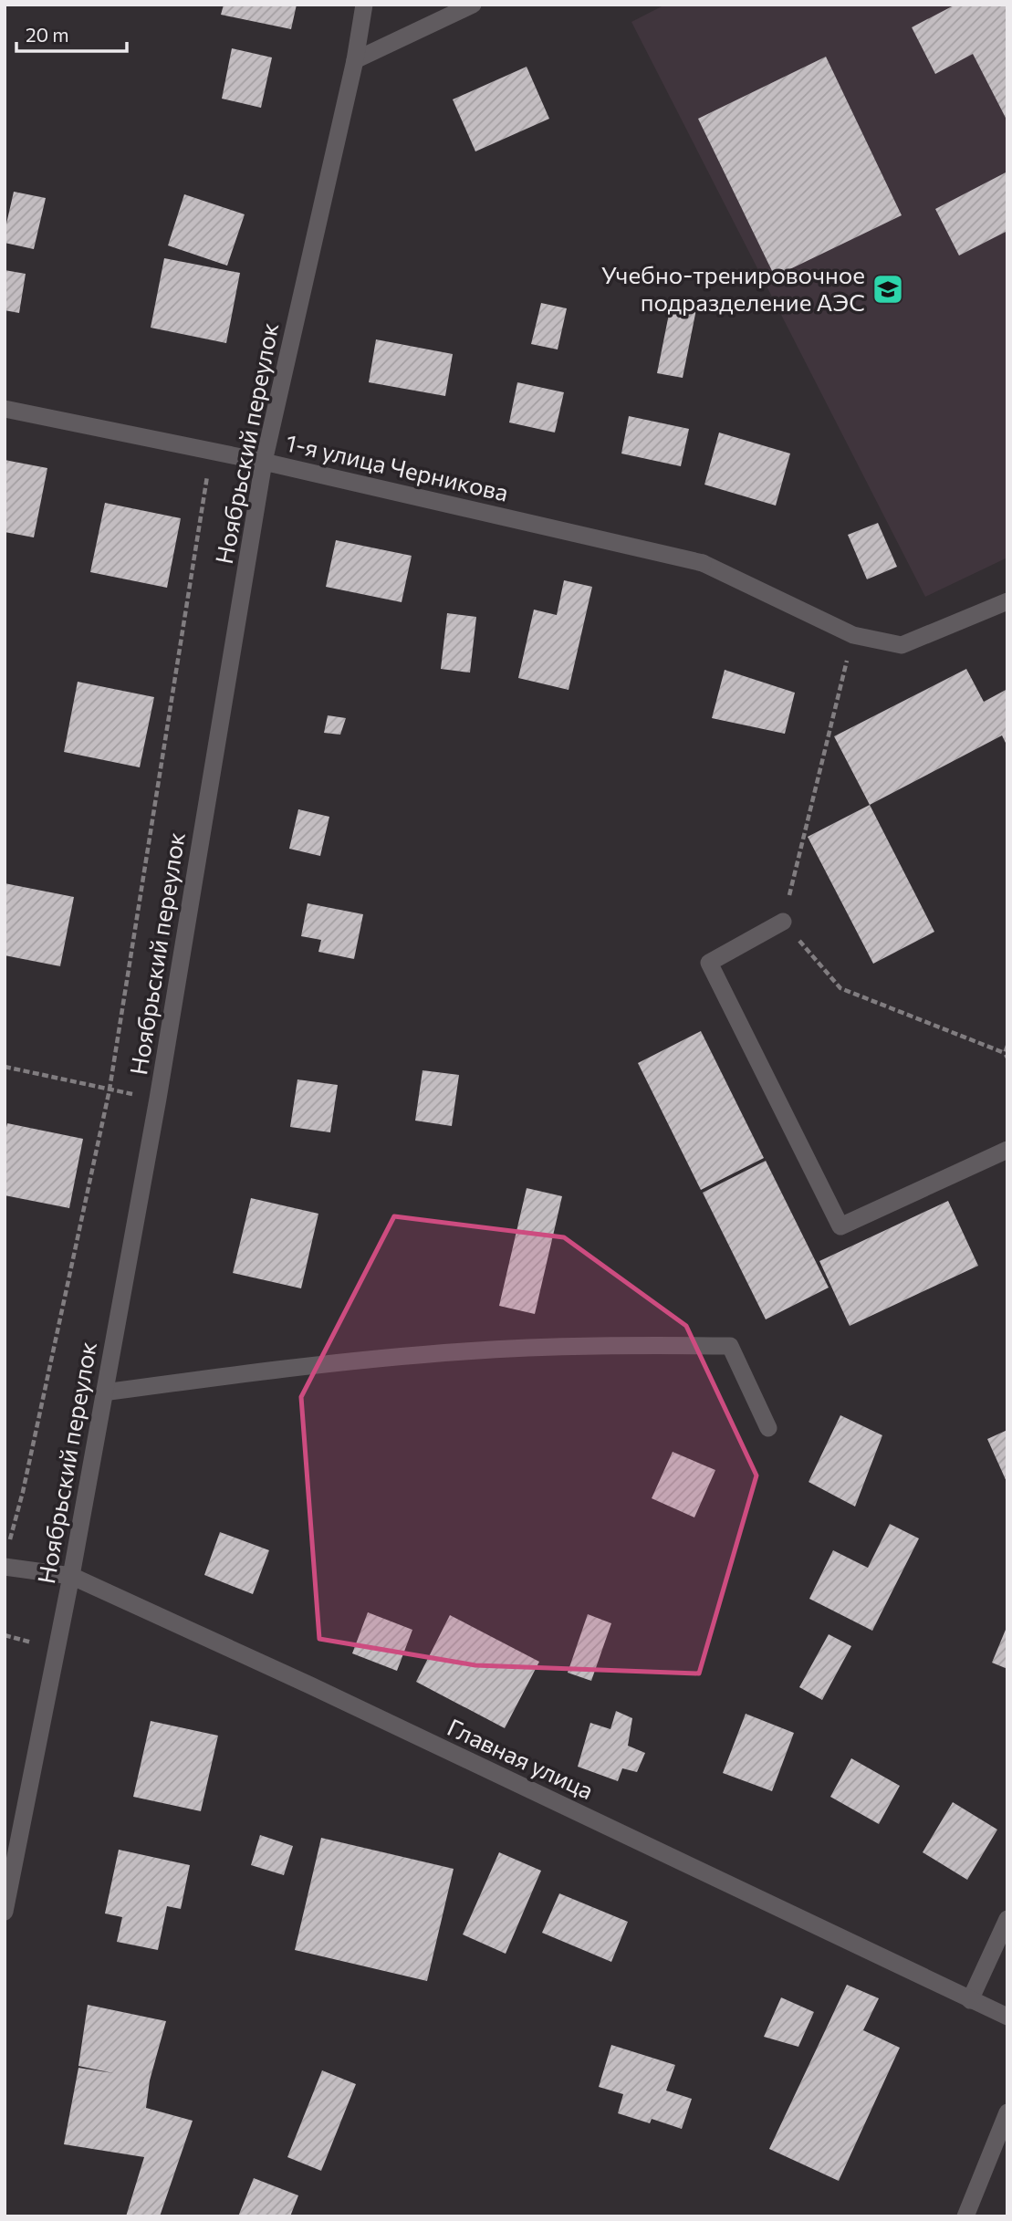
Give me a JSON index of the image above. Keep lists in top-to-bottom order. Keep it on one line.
{"streets":{"street":["Ноябрьский переулок","1-я улица Черникова","Главная улица"]},"crossings":[["Ноябрьский переулок","1-я улица Черникова"],["Ноябрьский переулок","Главная улица"]],"places":{"school or university":["Учебно-тренировочное подразделение АЭС"]},"scale_bar":"20 m"}
